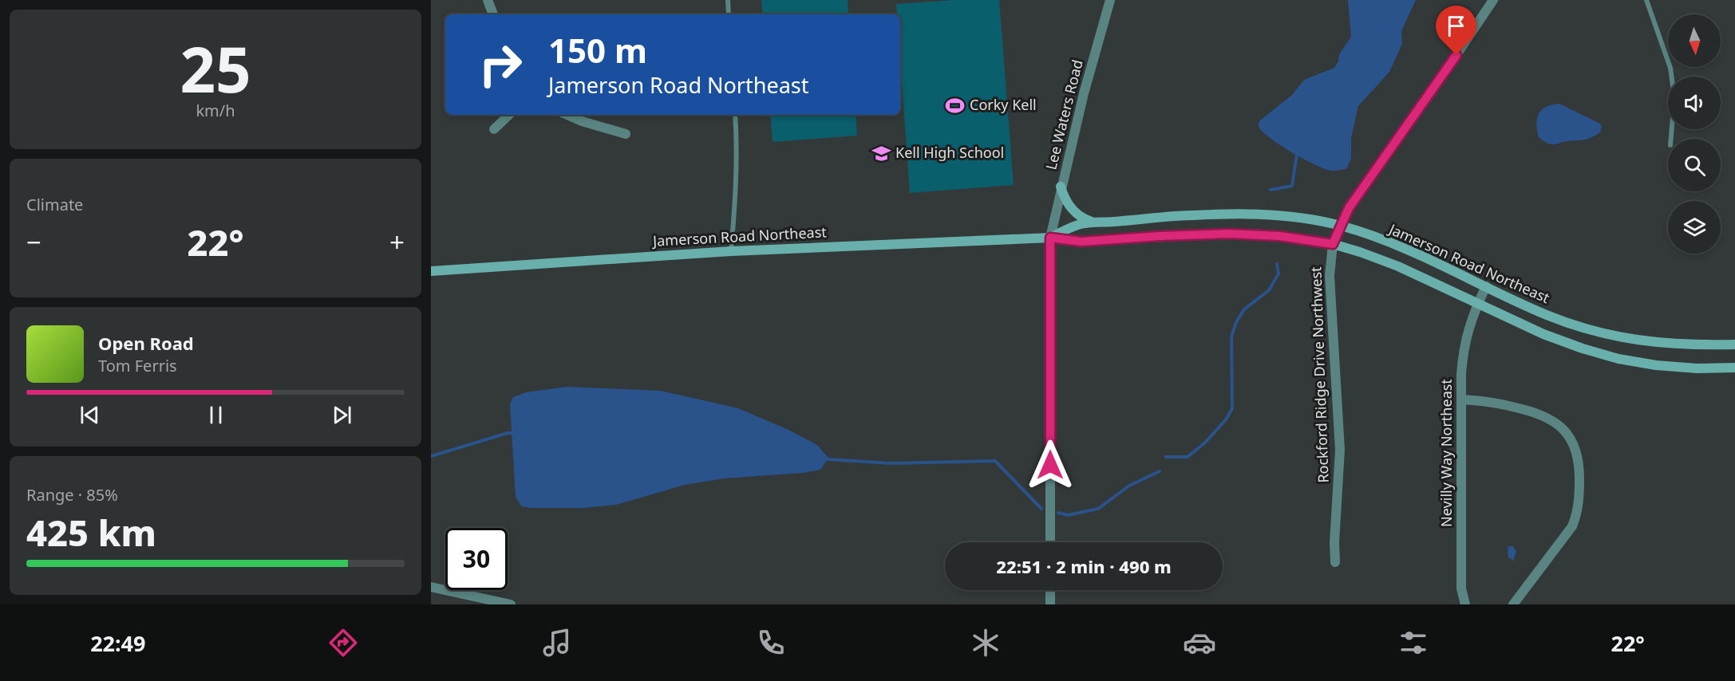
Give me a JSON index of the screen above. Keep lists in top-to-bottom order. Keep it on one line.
{"streets":{"street":["Lee Waters Road","Jamerson Road Northeast","Rockford Ridge Drive Northwest","Nevilly Way Northeast"]},"crossings":[["Lee Waters Road","Jamerson Road Northeast"],["Jamerson Road Northeast","Rockford Ridge Drive Northwest"],["Jamerson Road Northeast","Nevilly Way Northeast"]],"places":{"sports":["Corky Kell"],"school or university":["Kell High School"]},"north":"bottom","page":{"tile":[["25","km/h"],"Climate",["Range · 85%","425 km"]],"turn":["150 m","Jamerson Road Northeast"],"heat":["−","22°","+"],"song":["Open Road","Tom Ferris"],"limit":"30","trip":"22:51 · 2 min · 490 m","tabs":["22:49","22°"]}}
